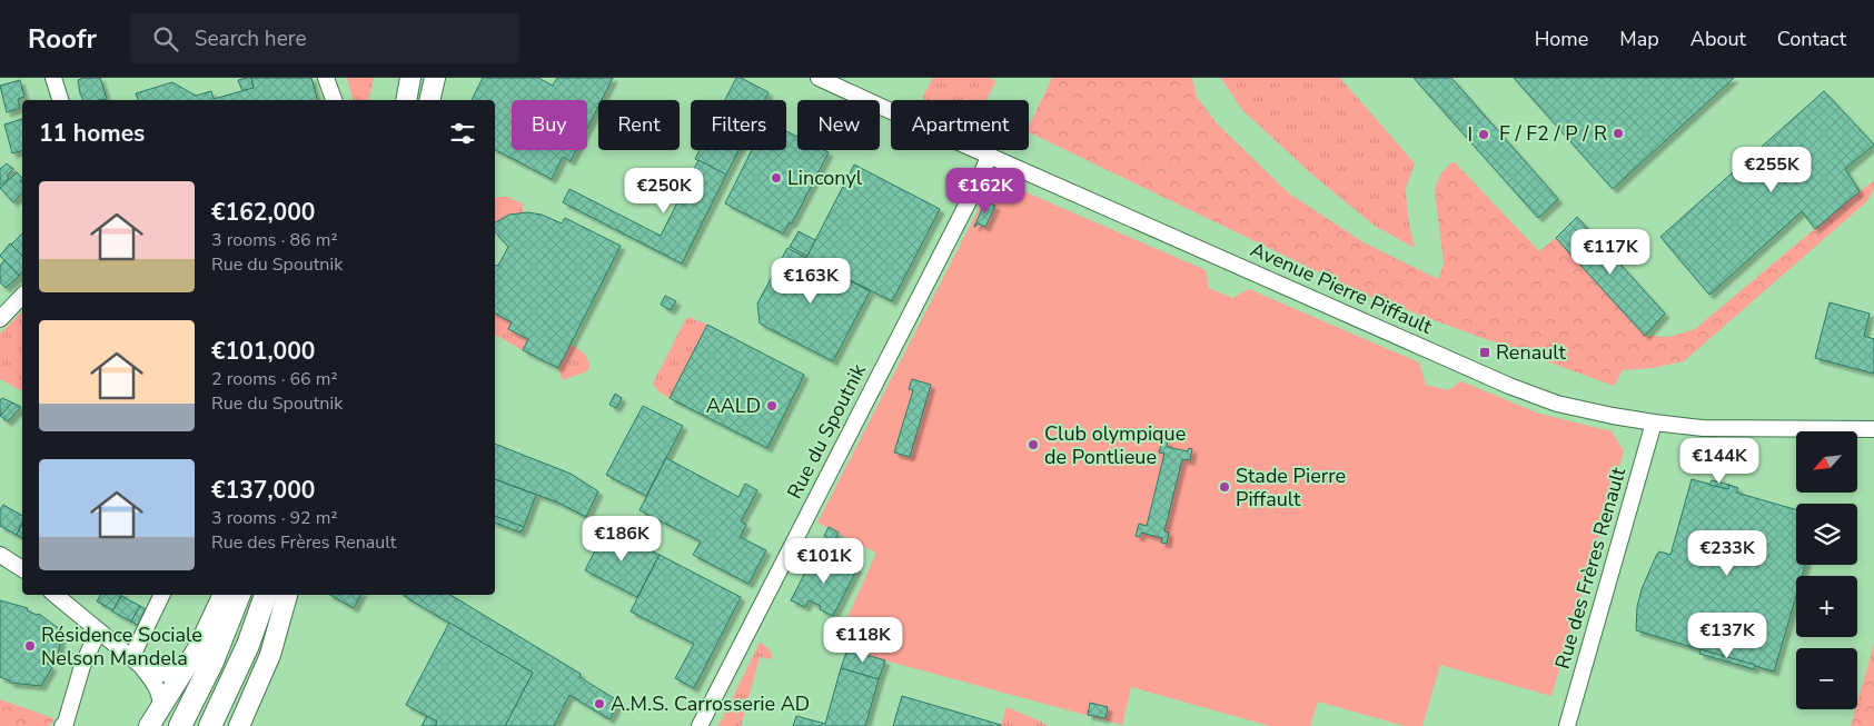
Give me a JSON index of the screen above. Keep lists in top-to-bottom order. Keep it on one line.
{"streets":{"street":["Avenue Pierre Piffault","Rue du Spoutnik","Rue des Frères Renault"]},"crossings":[["Avenue Pierre Piffault","Rue du Spoutnik"],["Avenue Pierre Piffault","Rue des Frères Renault"]],"places":{"other":["F / F2 / P / R","I","Linconyl","AALD","Club olympique de Pontlieue","Stade Pierre Piffault","Résidence Sociale Nelson Mandela","A.M.S. Carrosserie AD"],"transit":["Renault"]},"north":"bottom left","page":{"header":"Roofr","search":"Search here","nav":["Home","Map","About","Contact"],"chip":["Buy","Rent","Filters","New","Apartment"],"heading":"11 homes","price":["€255K","€250K","€162K","€117K","€163K","€144K","€186K","€233K","€101K","€137K","€118K"],"list":[{"name":"€162,000","note":"3 rooms · 86 m² · Rue du Spoutnik"},{"name":"€101,000","note":"2 rooms · 66 m² · Rue du Spoutnik"},{"name":"€137,000","note":"3 rooms · 92 m² · Rue des Frères Renault"}],"map_buttons":["+","−"]}}
